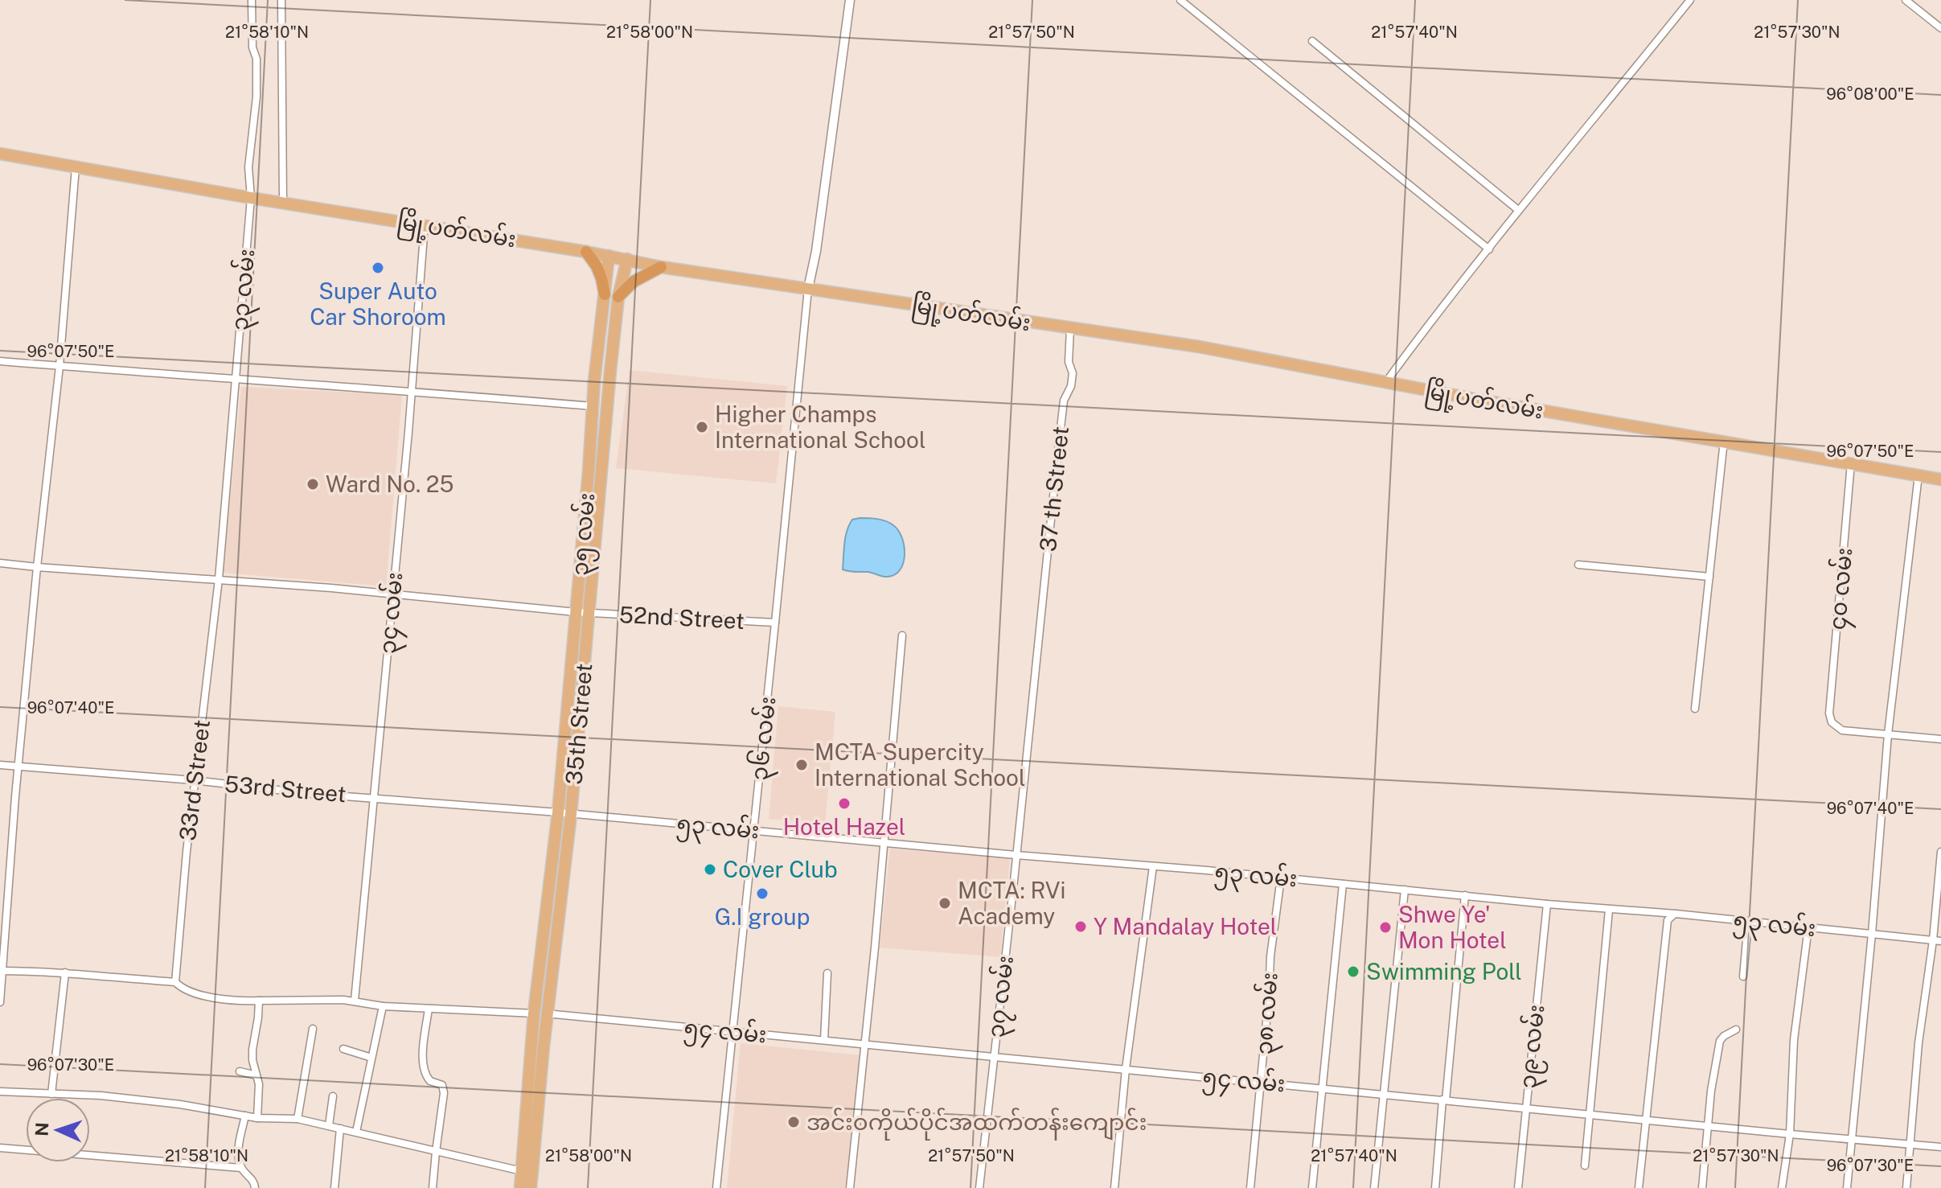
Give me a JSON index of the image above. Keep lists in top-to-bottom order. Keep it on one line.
{"streets":{"main road":["မြို့ပတ်လမ်း","၃၅ လမ်း","35th Street"],"street":["၃၃ လမ်း","37 th Street","၄၀ လမ်း","၃၄ လမ်း","52nd Street","၃၆ လမ်း","33rd Street","53rd Street","၅၃ လမ်း","၃၇ လမ်း","၃၈ လမ်း","၅၄ လမ်း","၃၉ လမ်း"]},"crossings":[["မြို့ပတ်လမ်း","၃၃ လမ်း"],["မြို့ပတ်လမ်း","37 th Street"],["မြို့ပတ်လမ်း","၃၅ လမ်း"],["မြို့ပတ်လမ်း","၄၀ လမ်း"],["မြို့ပတ်လမ်း","၃၄ လမ်း"],["မြို့ပတ်လမ်း","35th Street"],["မြို့ပတ်လမ်း","၃၆ လမ်း"],["၃၃ လမ်း","52nd Street"],["၃၃ လမ်း","33rd Street"],["37 th Street","၃၇ လမ်း"],["၃၅ လမ်း","52nd Street"],["၃၅ လမ်း","35th Street"],["၃၅ လမ်း","53rd Street"],["၃၄ လမ်း","52nd Street"],["၃၄ လမ်း","53rd Street"],["၃၄ လမ်း","၅၄ လမ်း"],["52nd Street","35th Street"],["52nd Street","၃၆ လမ်း"],["52nd Street","33rd Street"],["35th Street","53rd Street"],["35th Street","၅၃ လမ်း"],["35th Street","၅၄ လမ်း"],["၃၆ လမ်း","၅၃ လမ်း"],["၃၆ လမ်း","၅၄ လမ်း"],["33rd Street","53rd Street"],["33rd Street","၅၄ လမ်း"],["53rd Street","၅၃ လမ်း"],["၅၃ လမ်း","၃၇ လမ်း"],["၅၃ လမ်း","၃၈ လမ်း"],["၅၃ လမ်း","၃၉ လမ်း"],["၃၇ လမ်း","၅၄ လမ်း"],["၃၈ လမ်း","၅၄ လမ်း"],["၅၄ လမ်း","၃၉ လမ်း"]],"places":["Super Auto Car Shoroom","Higher Champs International School","Ward No. 25","MCTA Supercity International School","Hotel Hazel","Cover Club","G.I group","MCTA: RVi Academy","Y Mandalay Hotel","Shwe Ye' Mon Hotel","Swimming Poll","အင်းဝကိုယ်ပိုင်အထက်တန်းကျောင်း"],"north":"left","coordinates":["21°58'10\"N","21°58'00\"N","21°57'50\"N","21°57'40\"N","21°57'30\"N","96°08'00\"E","96°07'50\"E","96°07'40\"E","96°07'30\"E"]}
